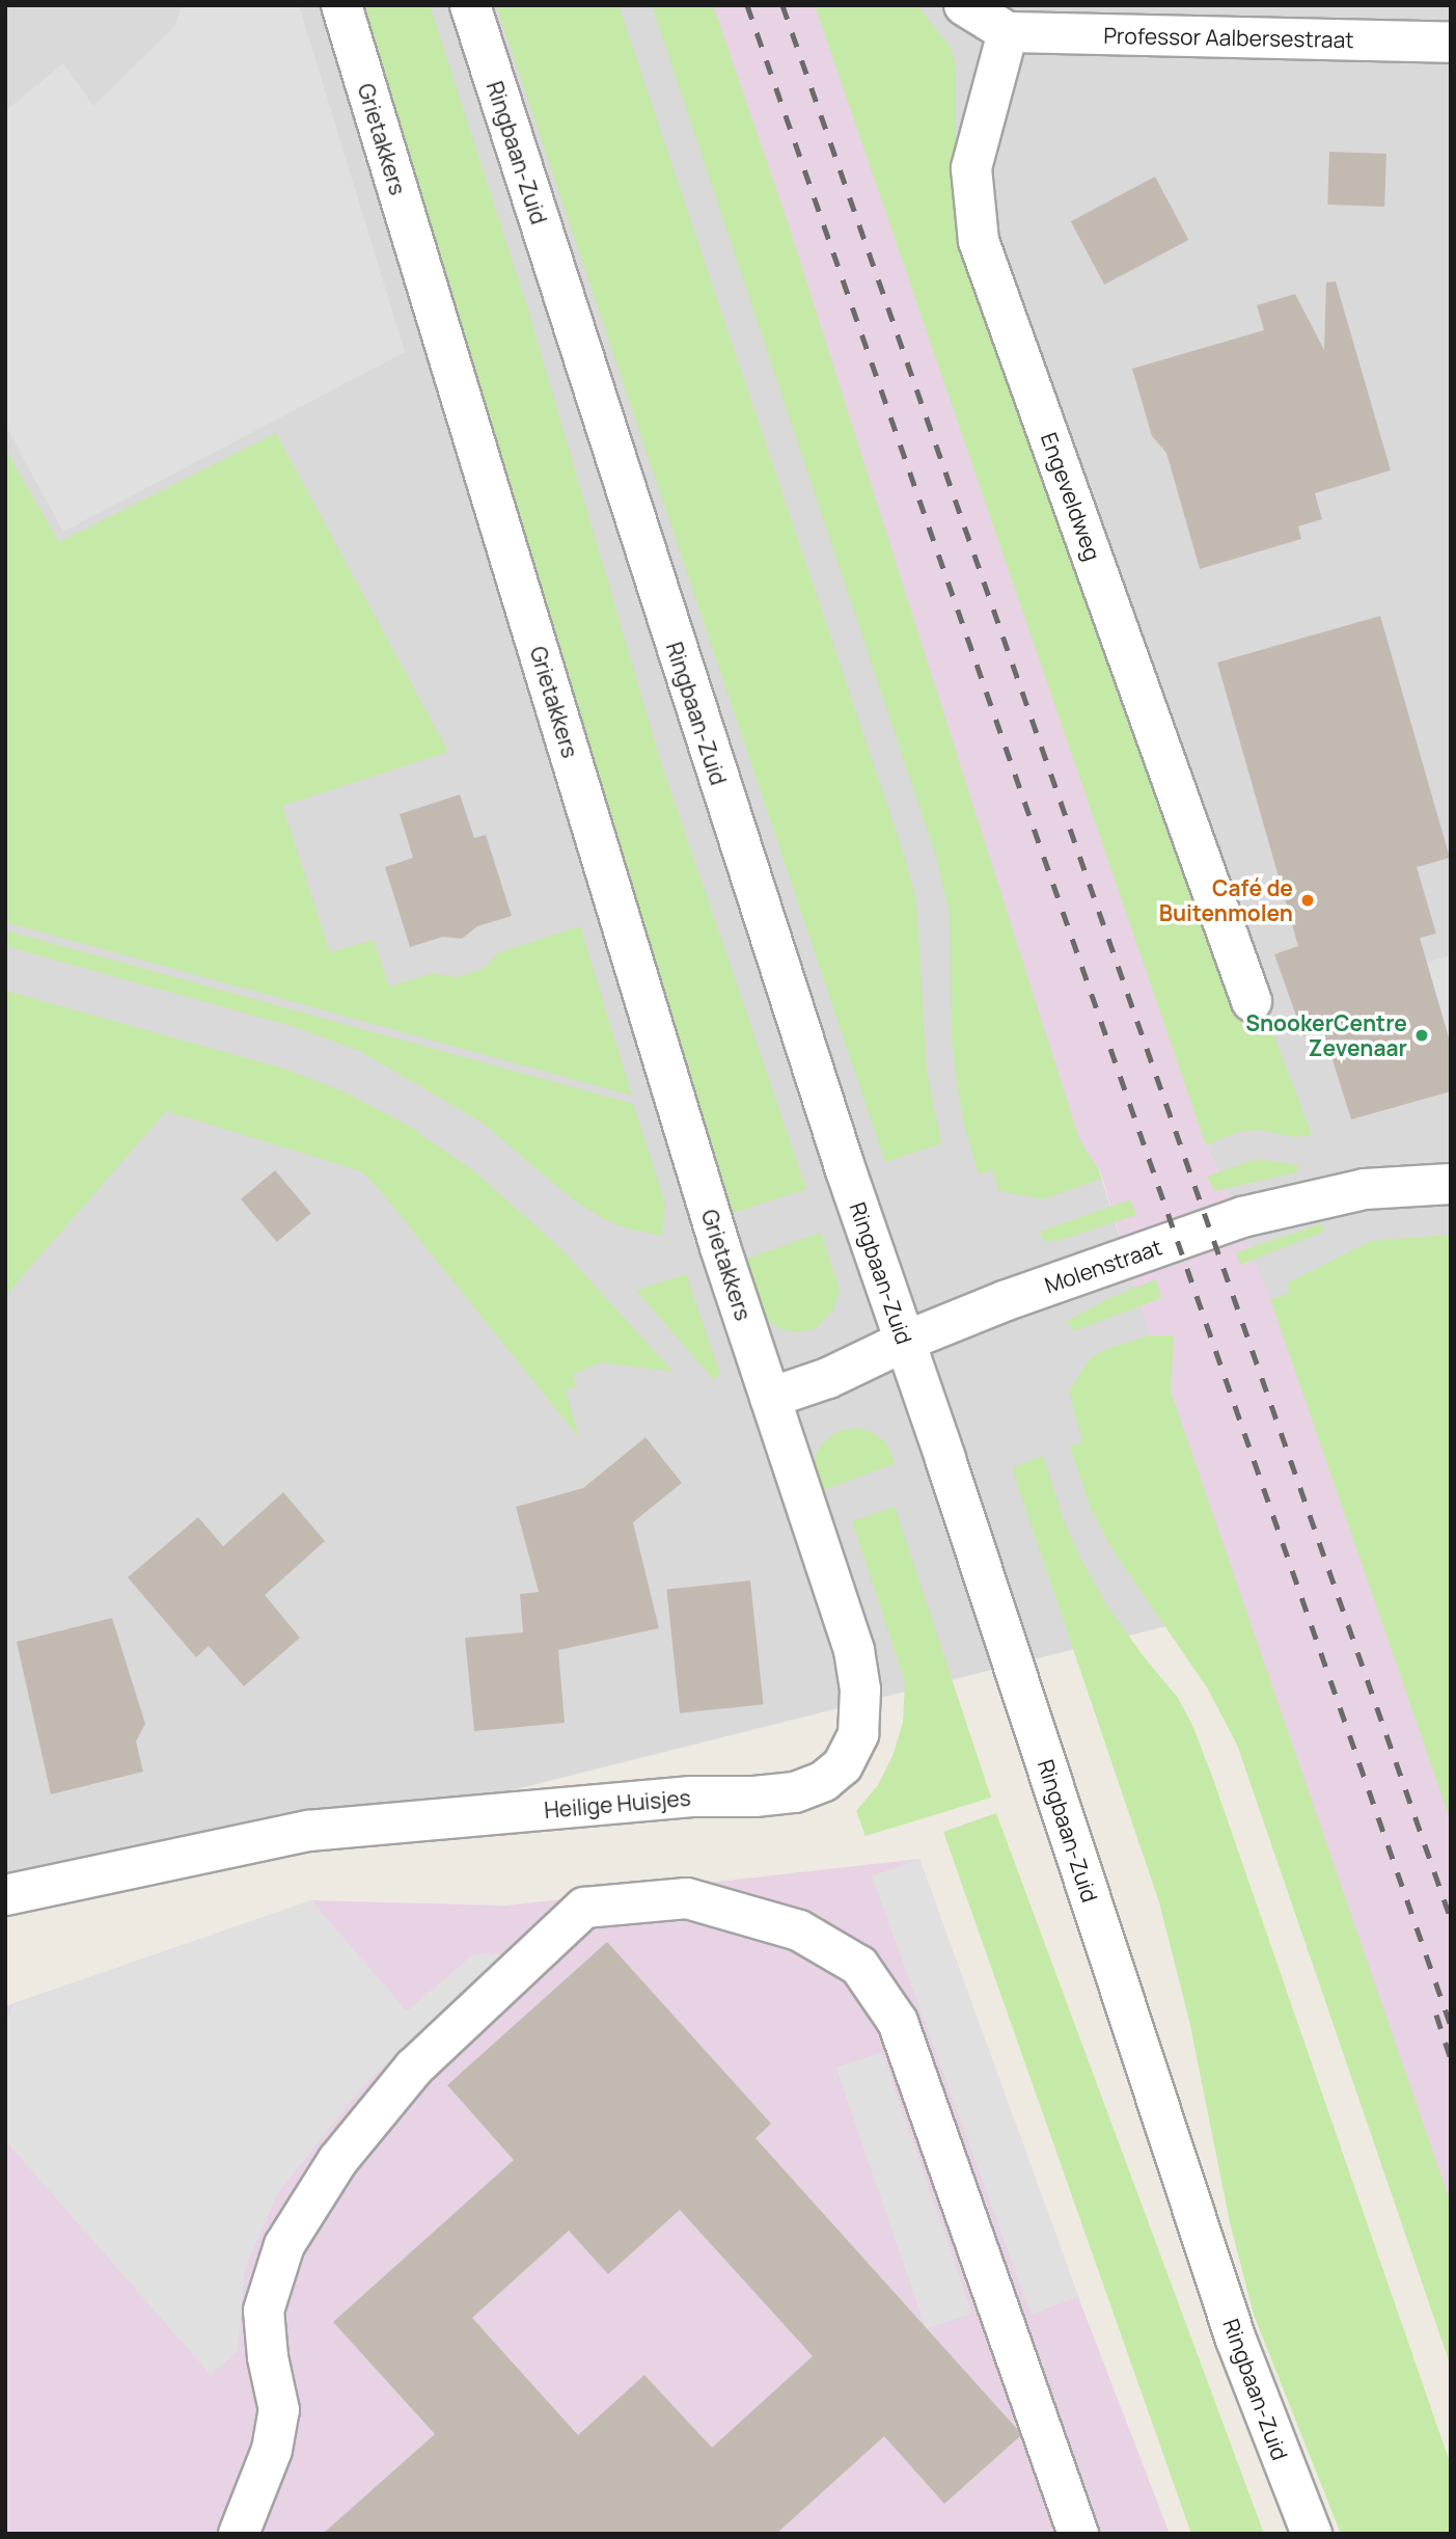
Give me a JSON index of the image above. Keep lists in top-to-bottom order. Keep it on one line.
{"streets":{"street":["Professor Aalbersestraat","Grietakkers","Ringbaan-Zuid","Engeveldweg","Molenstraat","Heilige Huisjes"]},"crossings":[["Professor Aalbersestraat","Engeveldweg"],["Grietakkers","Molenstraat"],["Grietakkers","Heilige Huisjes"],["Ringbaan-Zuid","Molenstraat"],["Molenstraat","Heilige Huisjes"]],"places":["Café de Buitenmolen","SnookerCentre Zevenaar"]}
